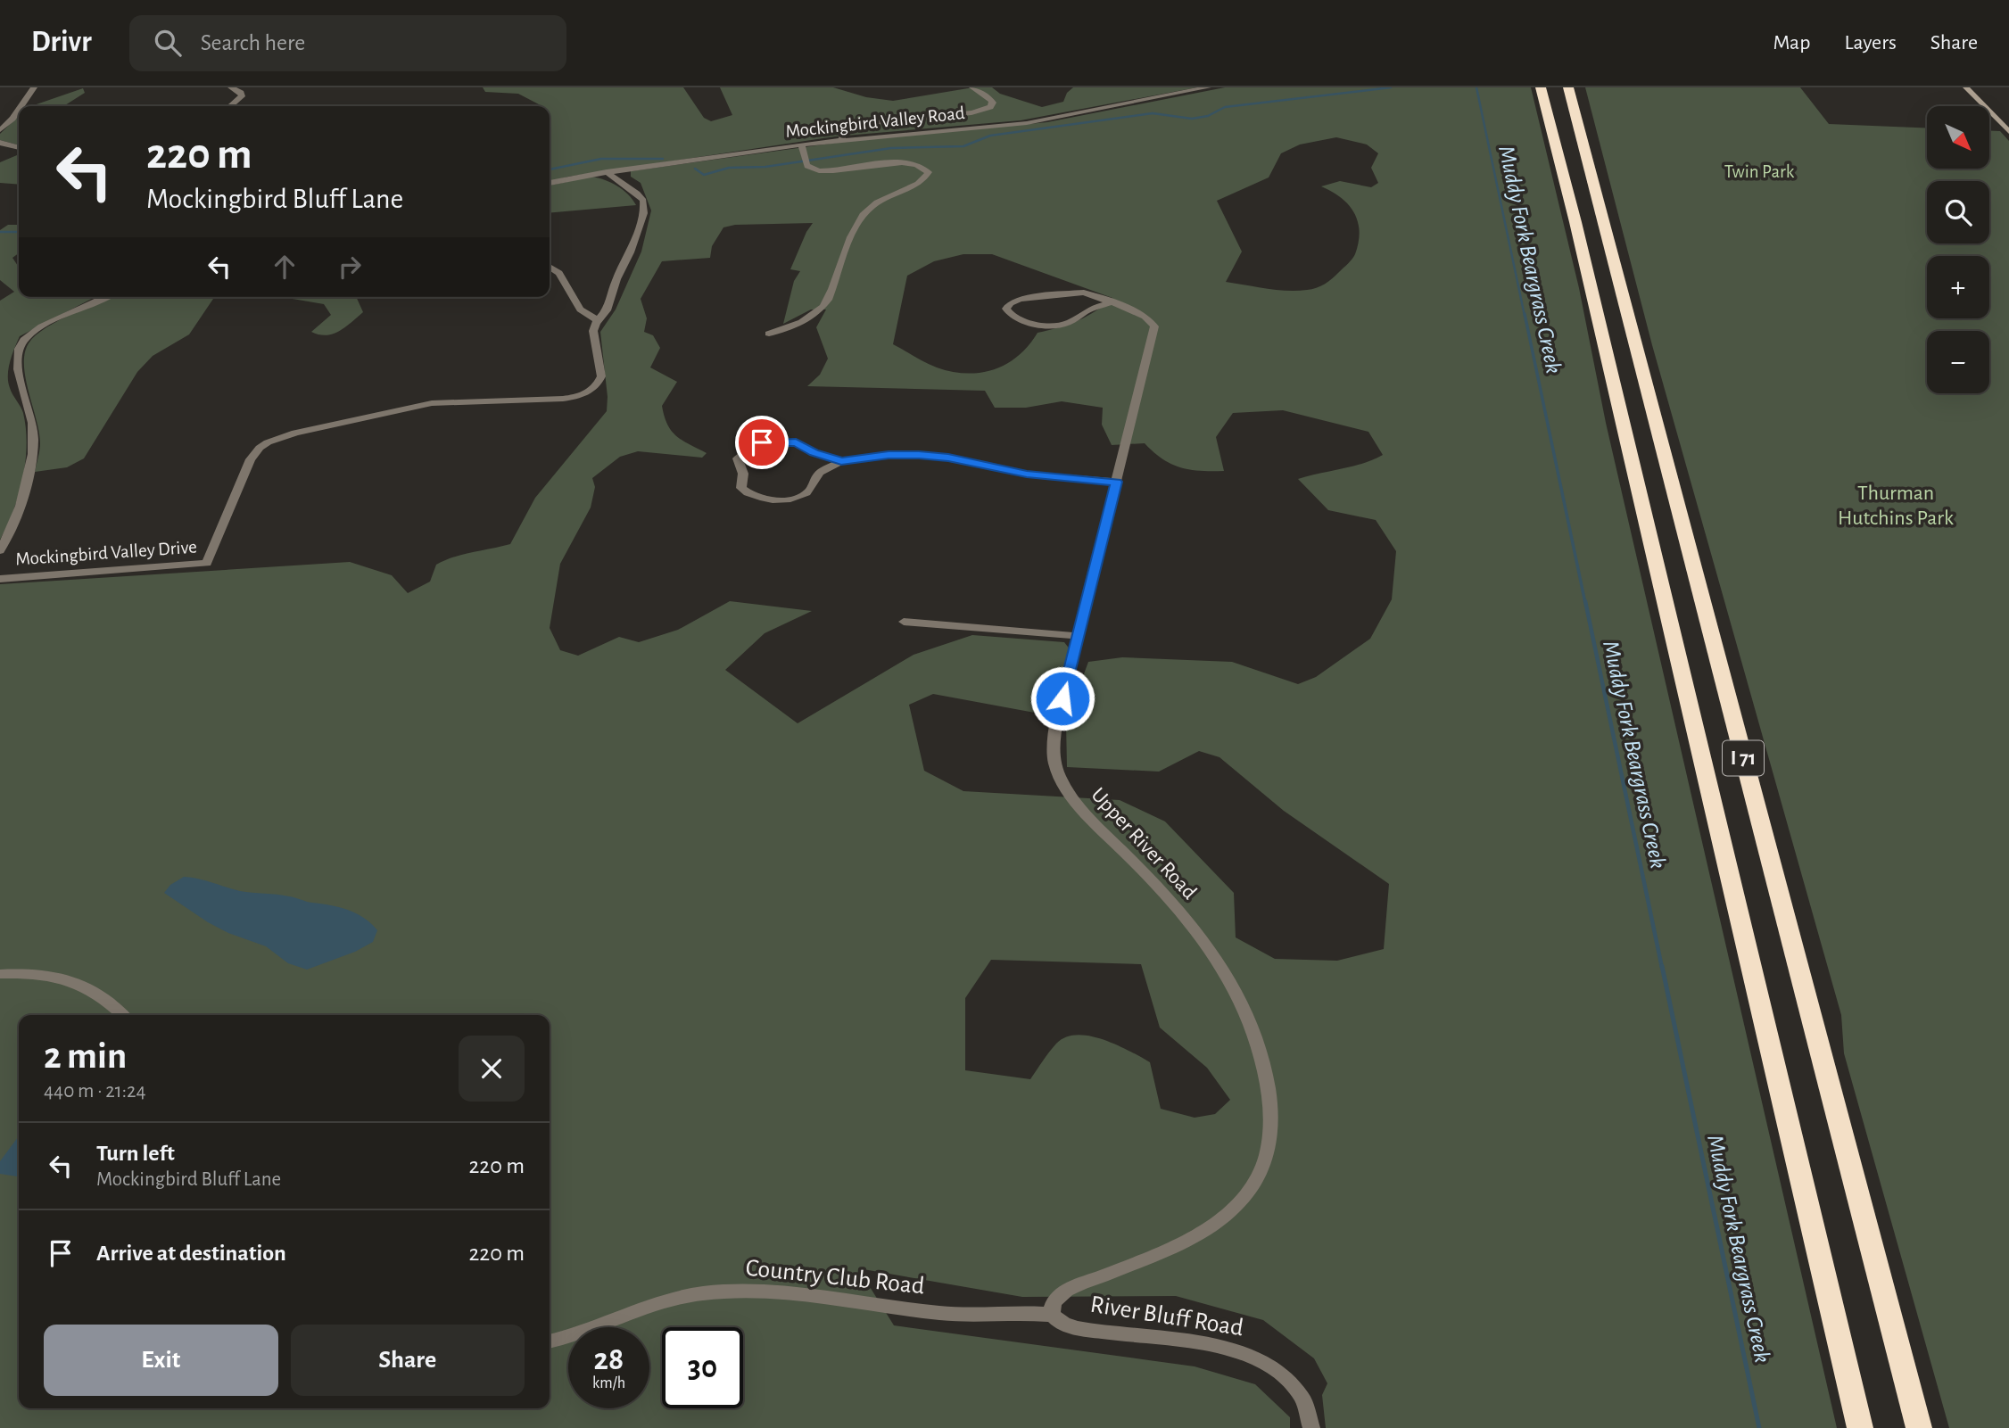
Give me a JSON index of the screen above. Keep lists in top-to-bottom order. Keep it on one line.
{"streets":{"highway":["I 71"],"street":["Mockingbird Valley Road","Mockingbird Valley Drive","Upper River Road","Country Club Road","River Bluff Road"]},"crossings":[["Mockingbird Valley Road","Mockingbird Valley Drive"],["Upper River Road","Country Club Road"],["Upper River Road","River Bluff Road"],["Country Club Road","River Bluff Road"]],"water":["Muddy Fork Beargrass Creek"],"parks":["Twin Park","Thurman Hutchins Park"],"north":"bottom right","page":{"header":"Drivr","search":"Search here","nav":["Map","Layers","Share"],"map_buttons":["+","−"],"turn":["220 m","Mockingbird Bluff Lane"],"heading":["2 min","440 m · 21:24"],"list":[{"name":"Turn left","note":"Mockingbird Bluff Lane","value":"220 m"},{"name":"Arrive at destination","value":"220 m"}],"buttons":["Exit","Share"],"speed":"28 km/h","limit":"30"}}
